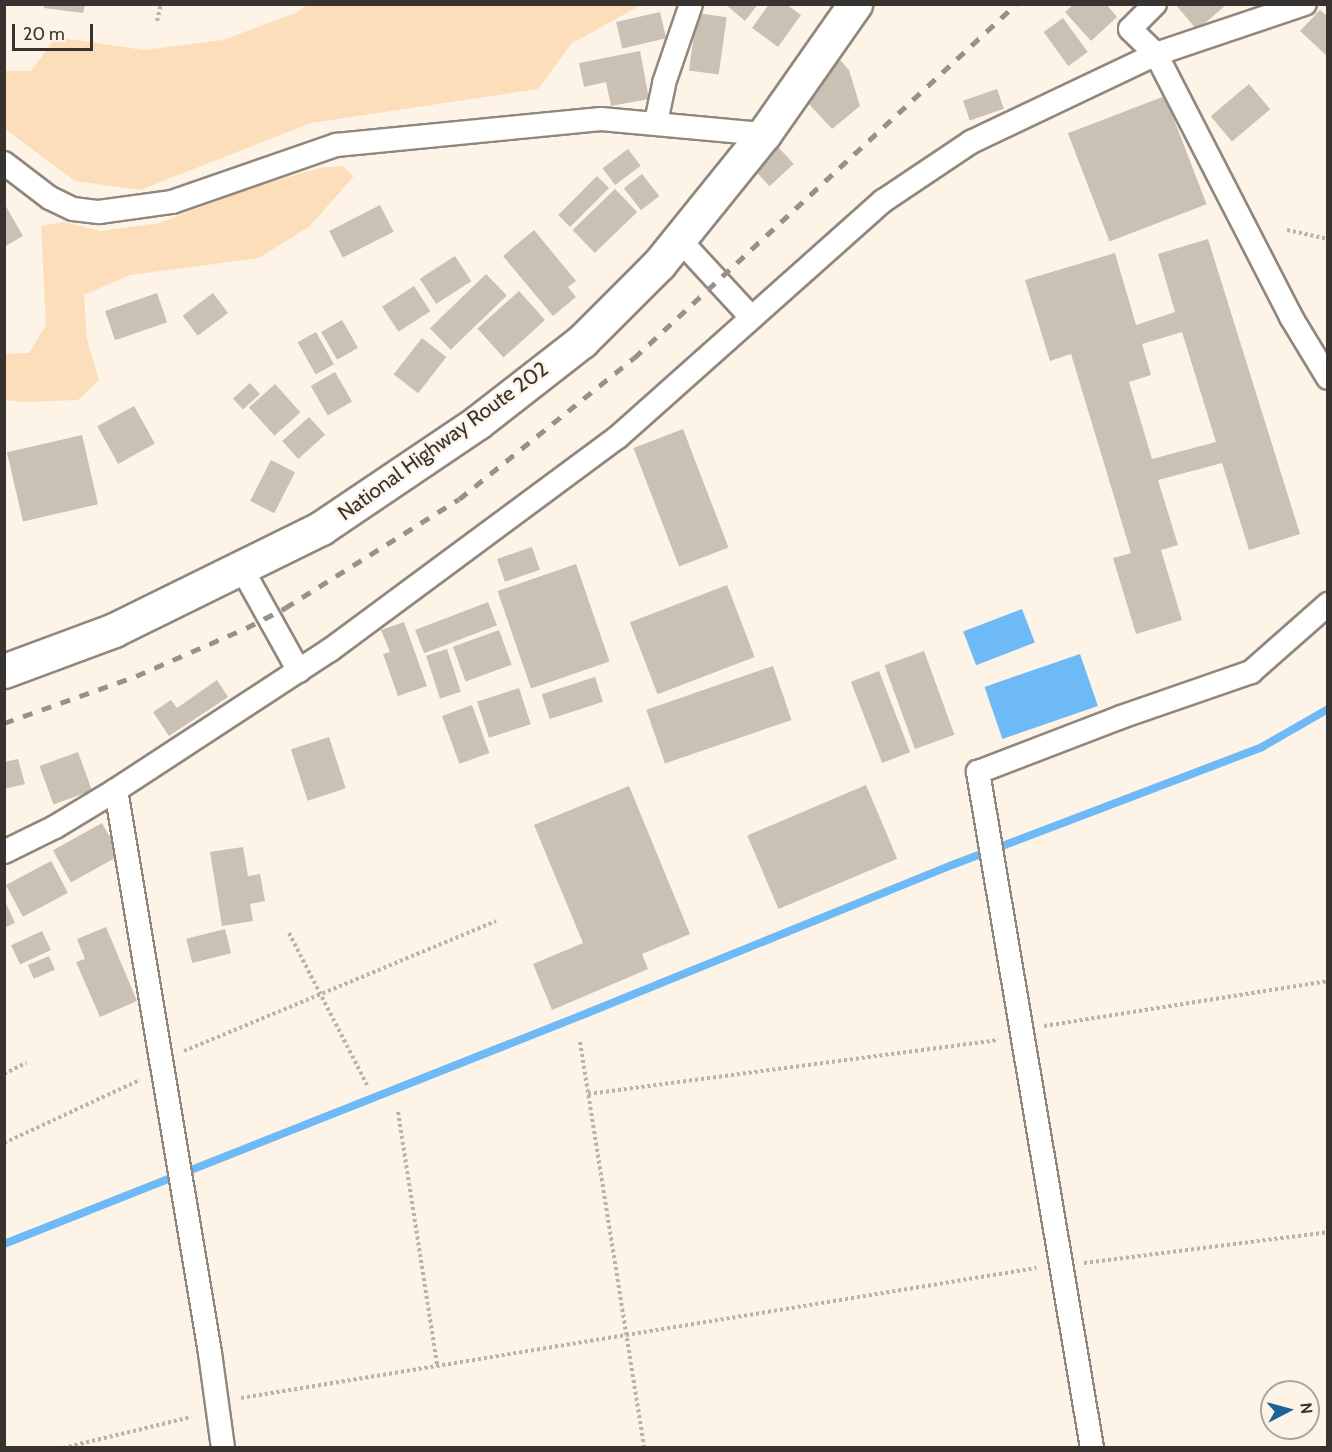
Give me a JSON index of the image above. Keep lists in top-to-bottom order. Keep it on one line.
{"streets":{"highway":["National Highway Route 202"]},"scale_bar":"20 m","north":"right"}
